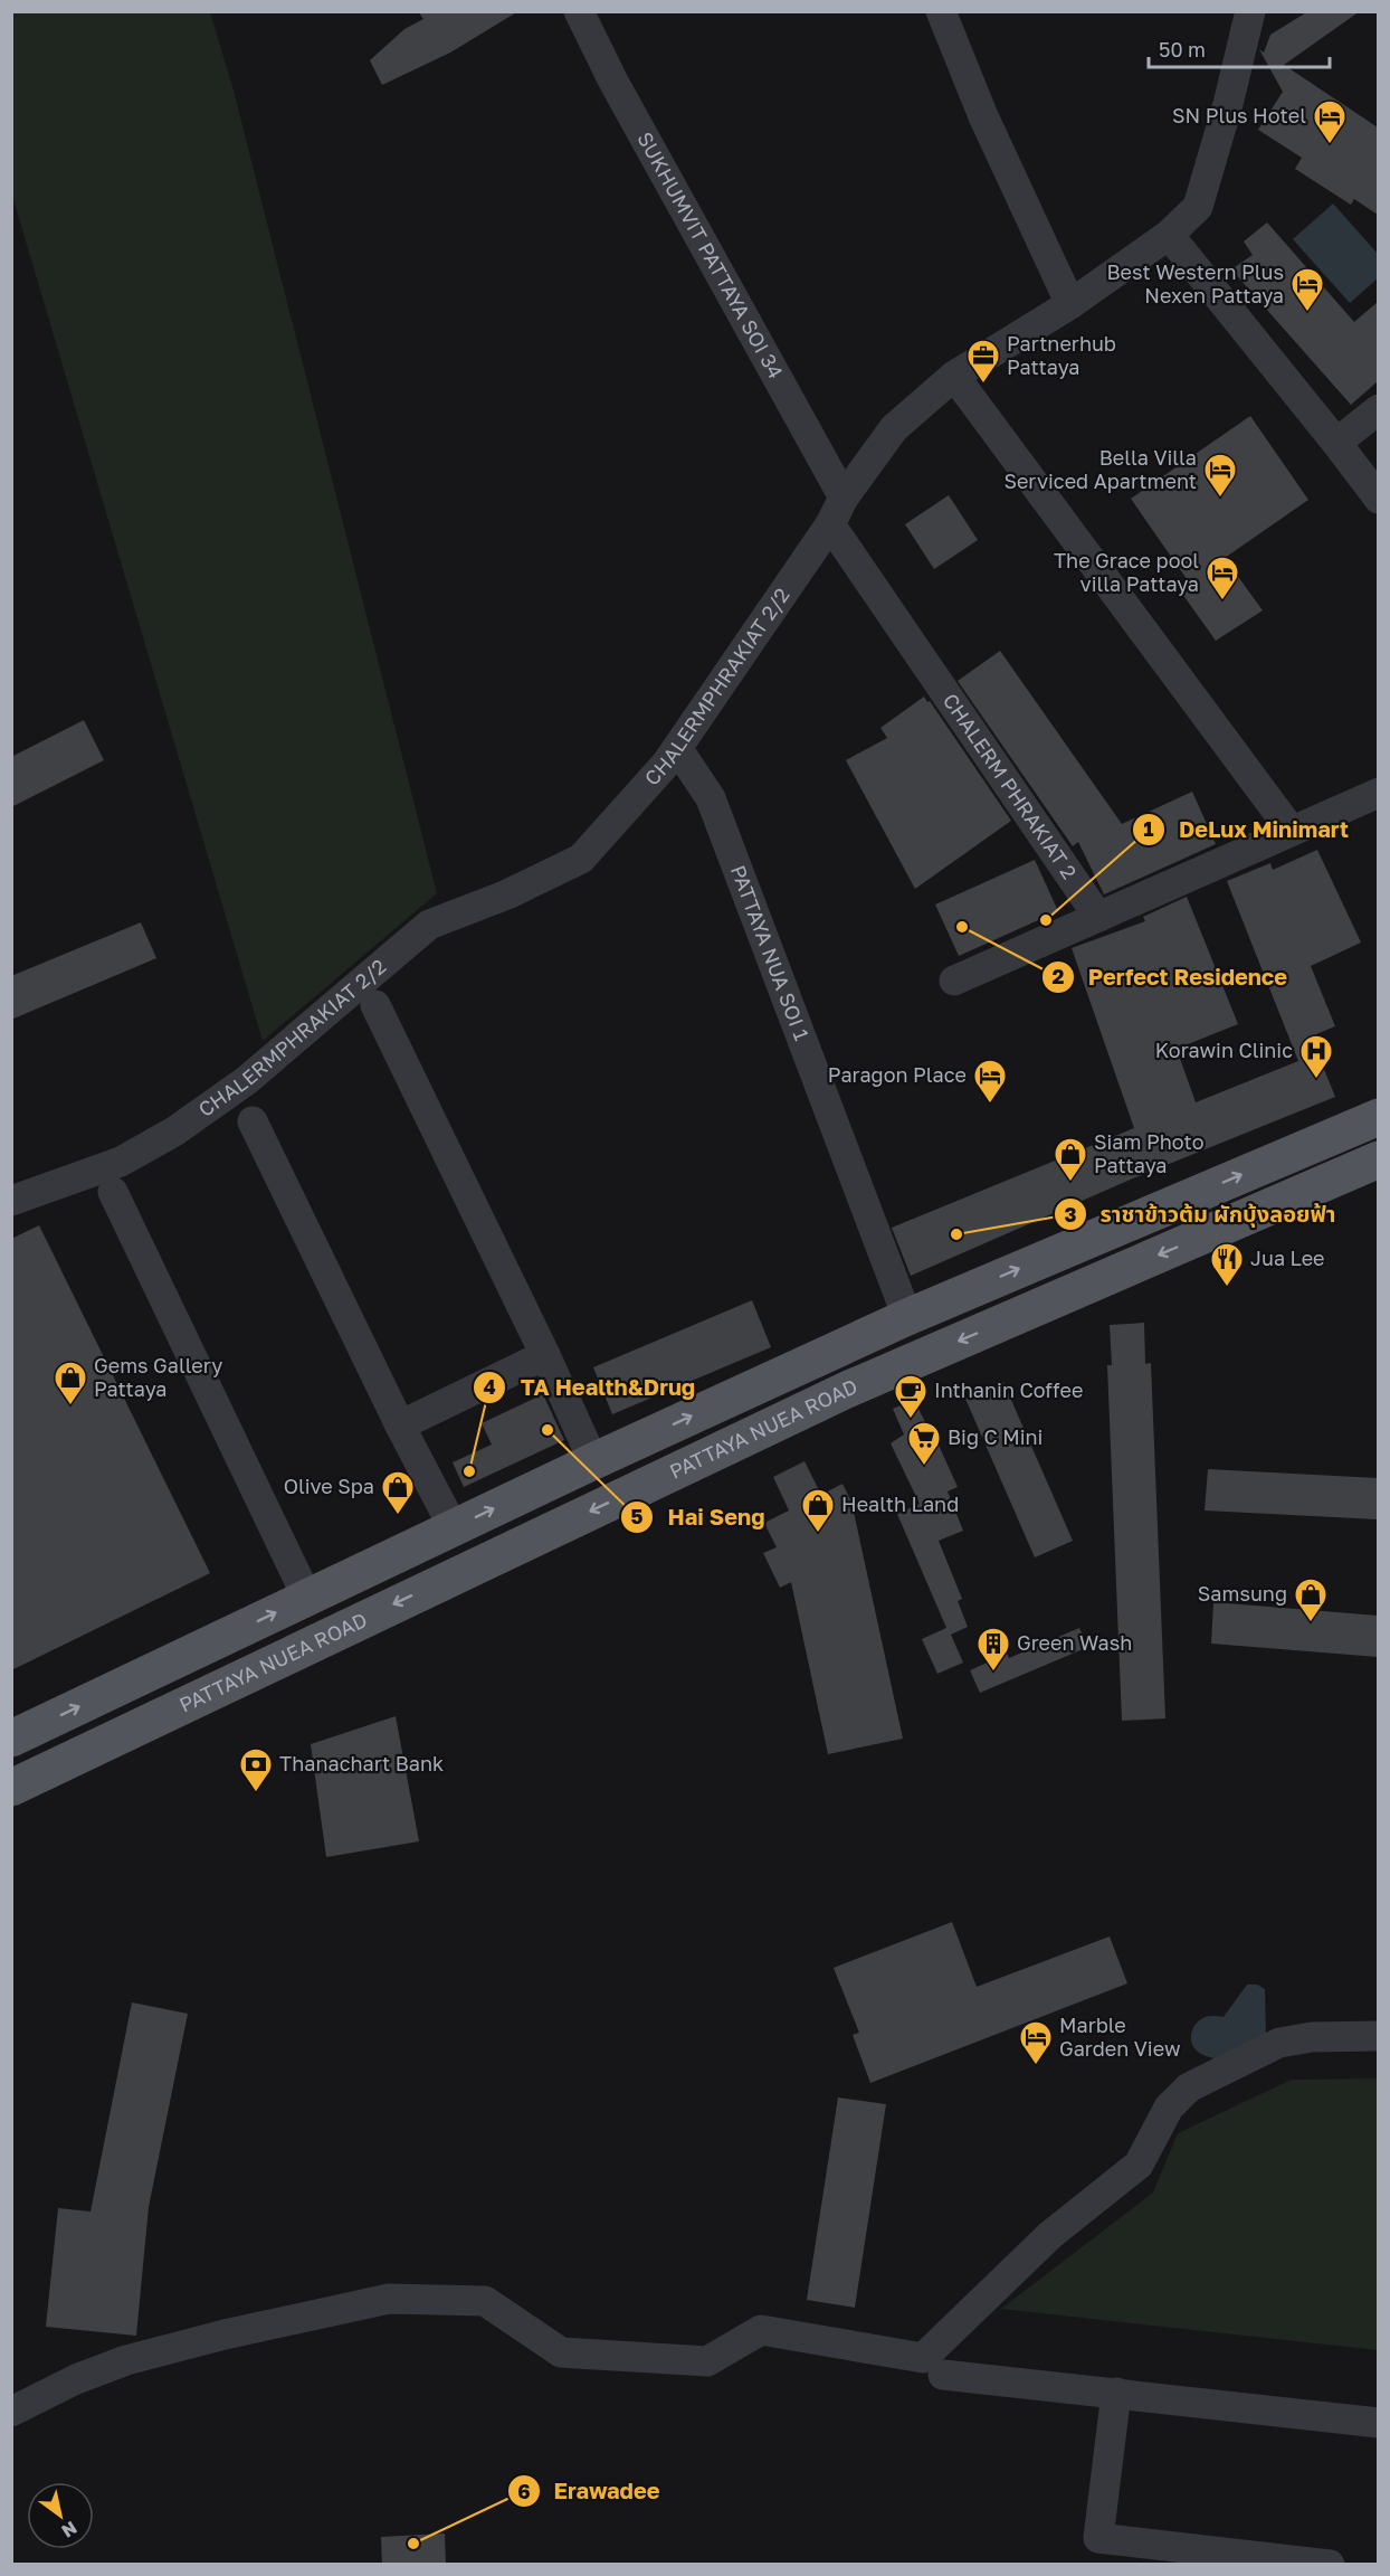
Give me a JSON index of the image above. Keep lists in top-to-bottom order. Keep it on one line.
{"streets":{"main road":["PATTAYA NUEA ROAD"],"street":["SUKHUMVIT PATTAYA SOI 34","CHALERMPHRAKIAT 2/2","CHALERM PHRAKIAT 2","PATTAYA NUA SOI 1"]},"crossings":[["SUKHUMVIT PATTAYA SOI 34","CHALERMPHRAKIAT 2/2"],["CHALERMPHRAKIAT 2/2","CHALERM PHRAKIAT 2"],["CHALERMPHRAKIAT 2/2","PATTAYA NUA SOI 1"]],"places":{"hotel":["SN Plus Hotel","Best Western Plus Nexen Pattaya","Bella Villa Serviced Apartment","The Grace pool villa Pattaya","Paragon Place","Marble Garden View"],"office":["Partnerhub Pattaya"],"other":["DeLux Minimart","Perfect Residence","ราชาข้าวต้ม ผักบุ้งลอยฟ้า","Hai Seng","TA Health&Drug","Erawadee"],"hospital":["Korawin Clinic"],"shop":["Siam Photo Pattaya","Gems Gallery Pattaya","Olive Spa","Health Land","Samsung"],"restaurant":["Jua Lee"],"cafe":["Inthanin Coffee"],"supermarket":["Big C Mini"],"building":["Green Wash"],"bank":["Thanachart Bank"]},"scale_bar":"50 m","north":"bottom right"}
